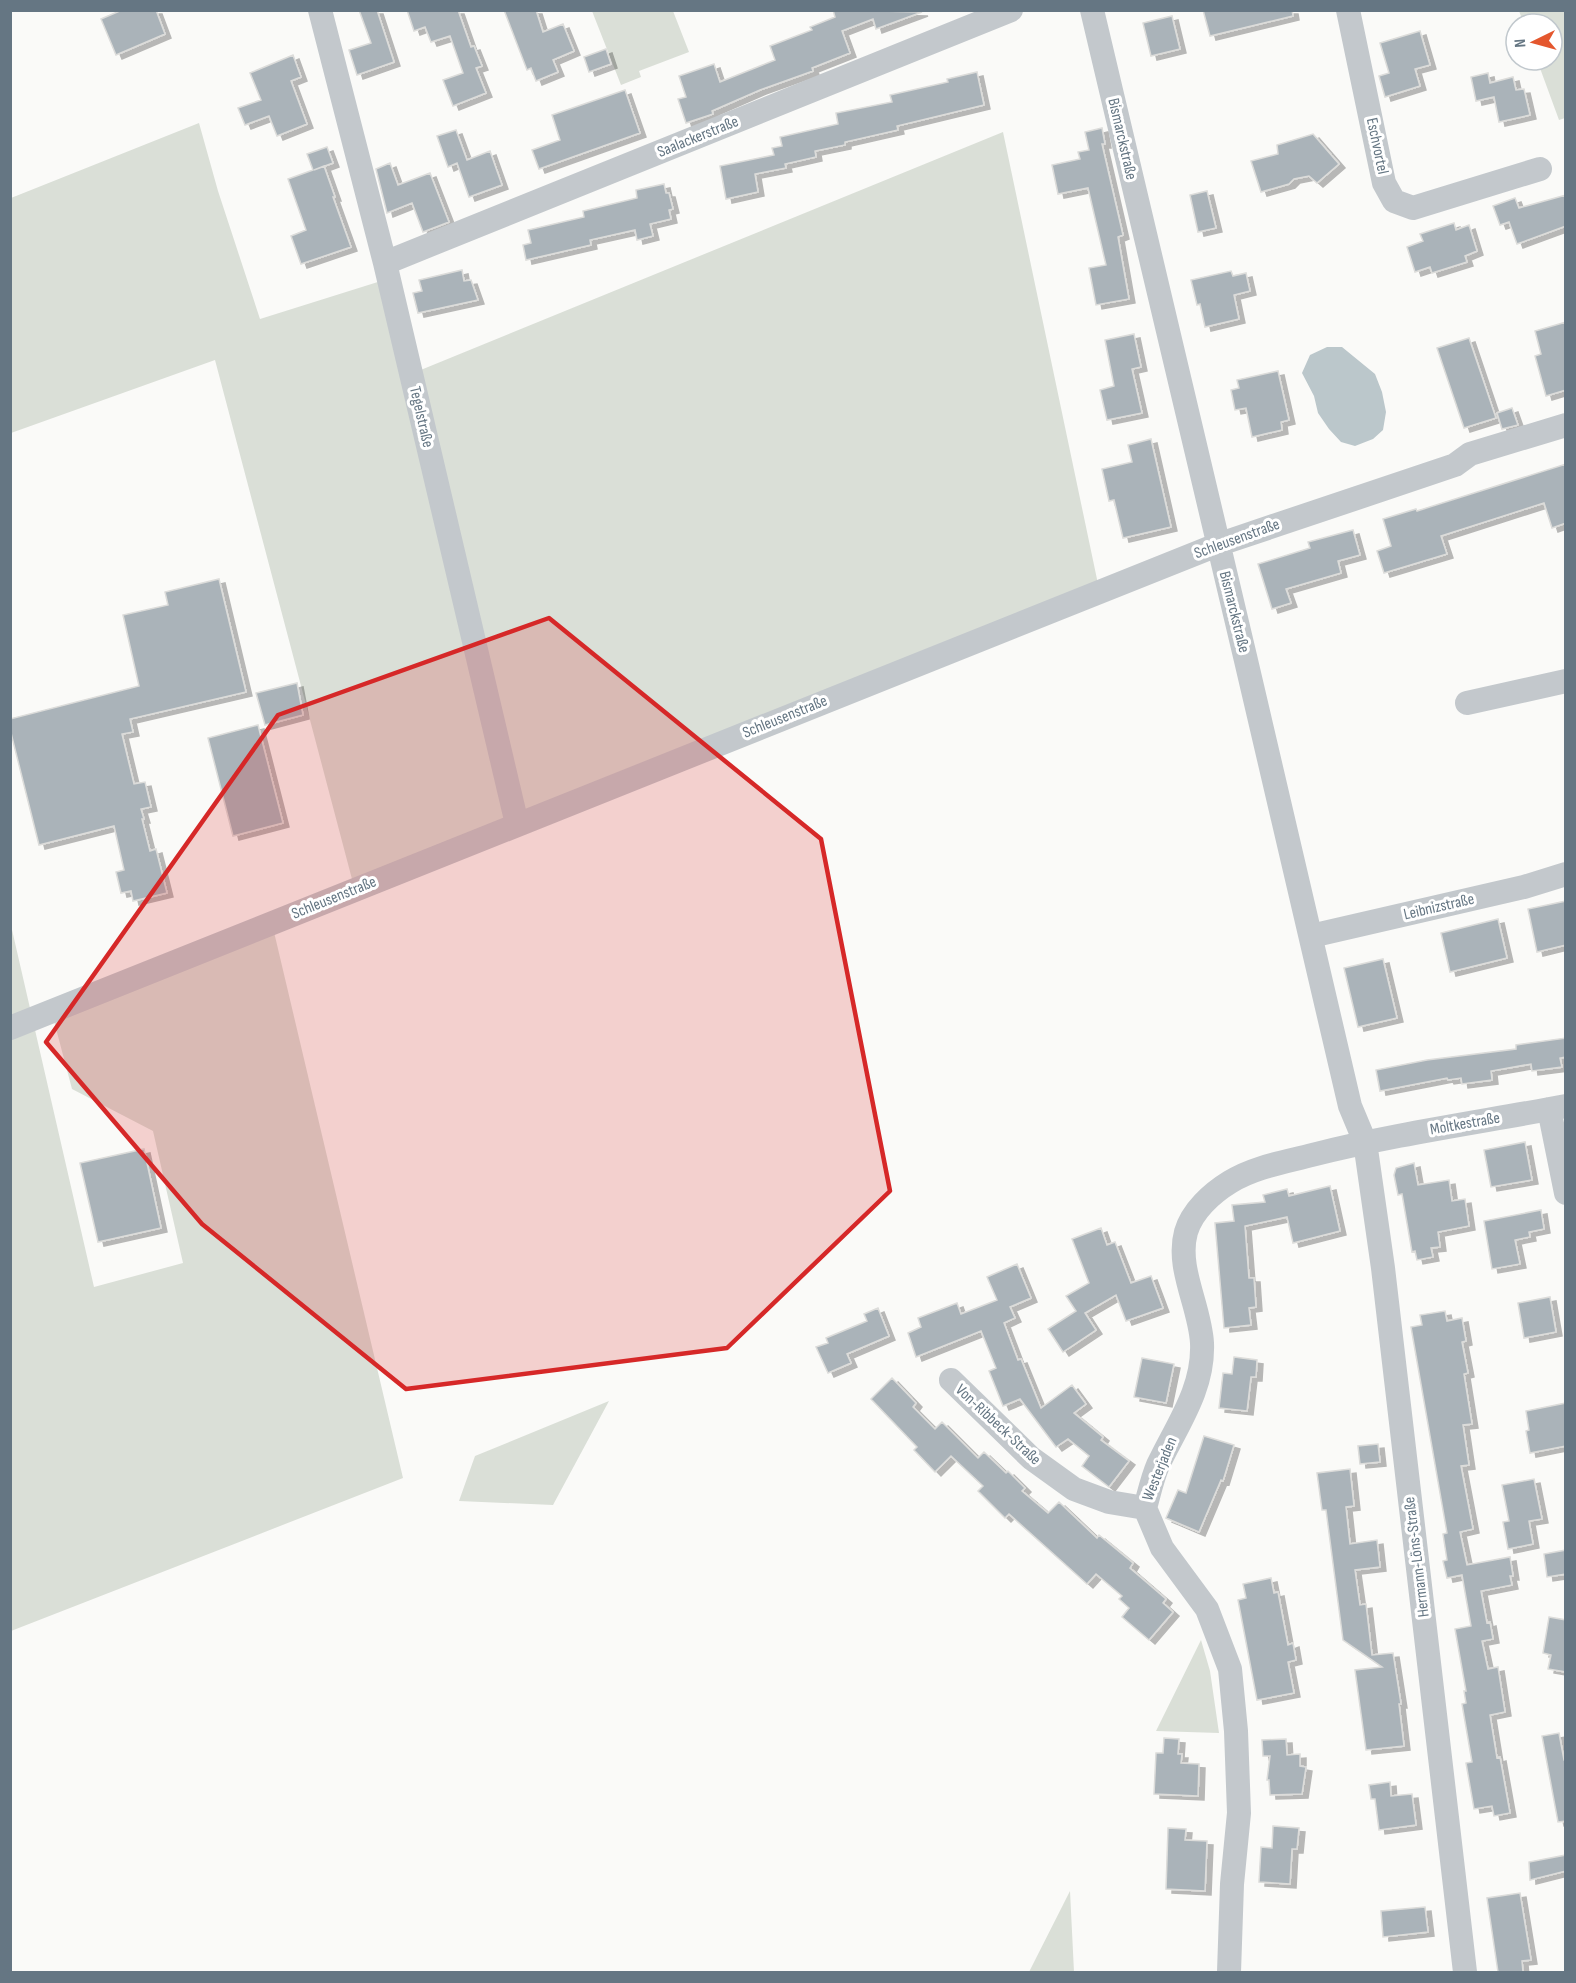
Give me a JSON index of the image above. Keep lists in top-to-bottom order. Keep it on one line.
{"streets":{"street":["Saalackerstraße","Bismarckstraße","Eschvortel","Tegelstraße","Schleusenstraße","Leibnizstraße","Moltkestraße","Von-Ribbeck-Straße","Westerjaden","Hermann-Löns-Straße"]},"crossings":[["Saalackerstraße","Tegelstraße"],["Bismarckstraße","Schleusenstraße"],["Bismarckstraße","Leibnizstraße"],["Bismarckstraße","Moltkestraße"],["Bismarckstraße","Westerjaden"],["Bismarckstraße","Hermann-Löns-Straße"],["Tegelstraße","Schleusenstraße"],["Moltkestraße","Westerjaden"],["Moltkestraße","Hermann-Löns-Straße"],["Von-Ribbeck-Straße","Westerjaden"],["Westerjaden","Hermann-Löns-Straße"]],"north":"left"}
